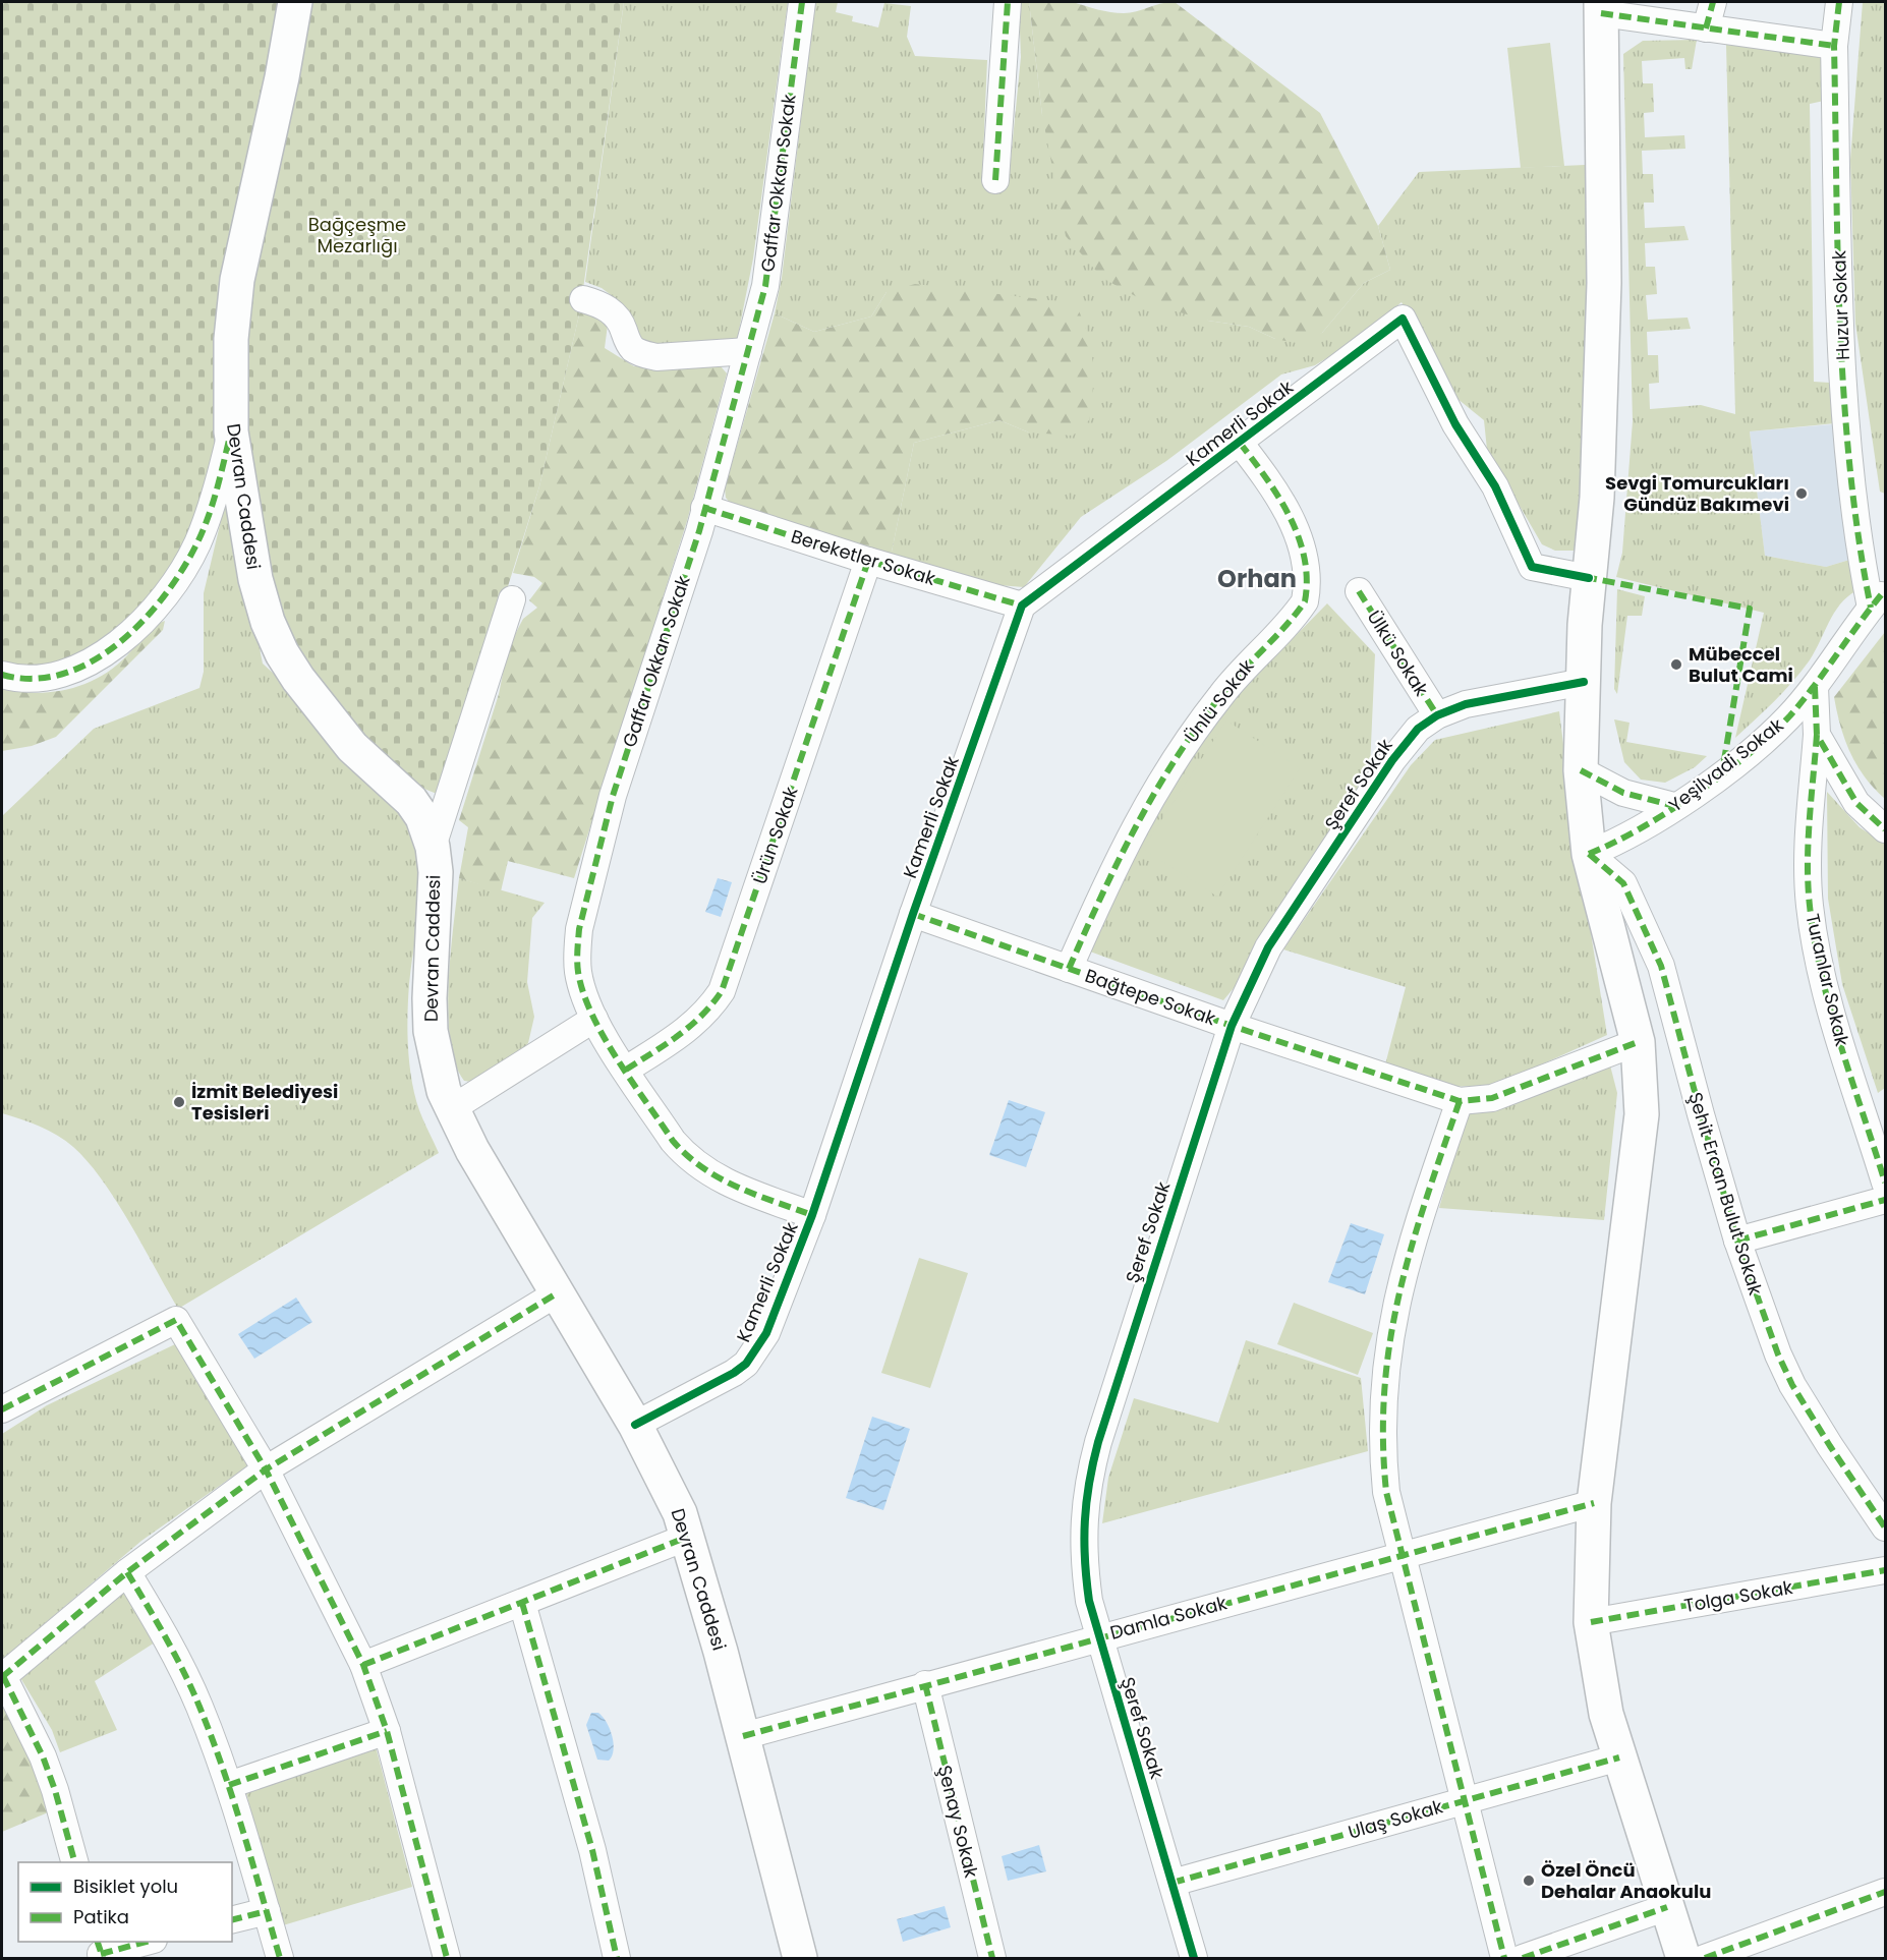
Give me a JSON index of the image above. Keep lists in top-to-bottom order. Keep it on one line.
{"streets":{"main road":["Devran Caddesi"],"street":["Gaffar Okkan Sokak","Huzur Sokak","Kamerli Sokak","Bereketler Sokak","Ülkü Sokak","Ünlü Sokak","Yeşilvadi Sokak","Şeref Sokak","Ürün Sokak","Turanlar Sokak","Bağtepe Sokak","Şehit Ercan Bulut Sokak","Tolga Sokak","Damla Sokak","Ulaş Sokak","Şenay Sokak"]},"crossings":[["Gaffar Okkan Sokak","Kamerli Sokak"],["Gaffar Okkan Sokak","Bereketler Sokak"],["Gaffar Okkan Sokak","Ürün Sokak"],["Huzur Sokak","Yeşilvadi Sokak"],["Kamerli Sokak","Devran Caddesi"],["Kamerli Sokak","Bereketler Sokak"],["Kamerli Sokak","Ünlü Sokak"],["Kamerli Sokak","Bağtepe Sokak"],["Devran Caddesi","Damla Sokak"],["Bereketler Sokak","Ürün Sokak"],["Ülkü Sokak","Şeref Sokak"],["Ünlü Sokak","Bağtepe Sokak"],["Yeşilvadi Sokak","Turanlar Sokak"],["Yeşilvadi Sokak","Şehit Ercan Bulut Sokak"],["Şeref Sokak","Bağtepe Sokak"],["Şeref Sokak","Damla Sokak"],["Şeref Sokak","Ulaş Sokak"],["Damla Sokak","Şenay Sokak"]],"districts":["Orhan"],"parks":["Bağçeşme Mezarlığı"],"places":["Sevgi Tomurcukları Gündüz Bakımevi","Mübeccel Bulut Cami","İzmit Belediyesi Tesisleri","Özel Öncü Dehalar Anaokulu"],"legend":["Bisiklet yolu","Patika"]}
